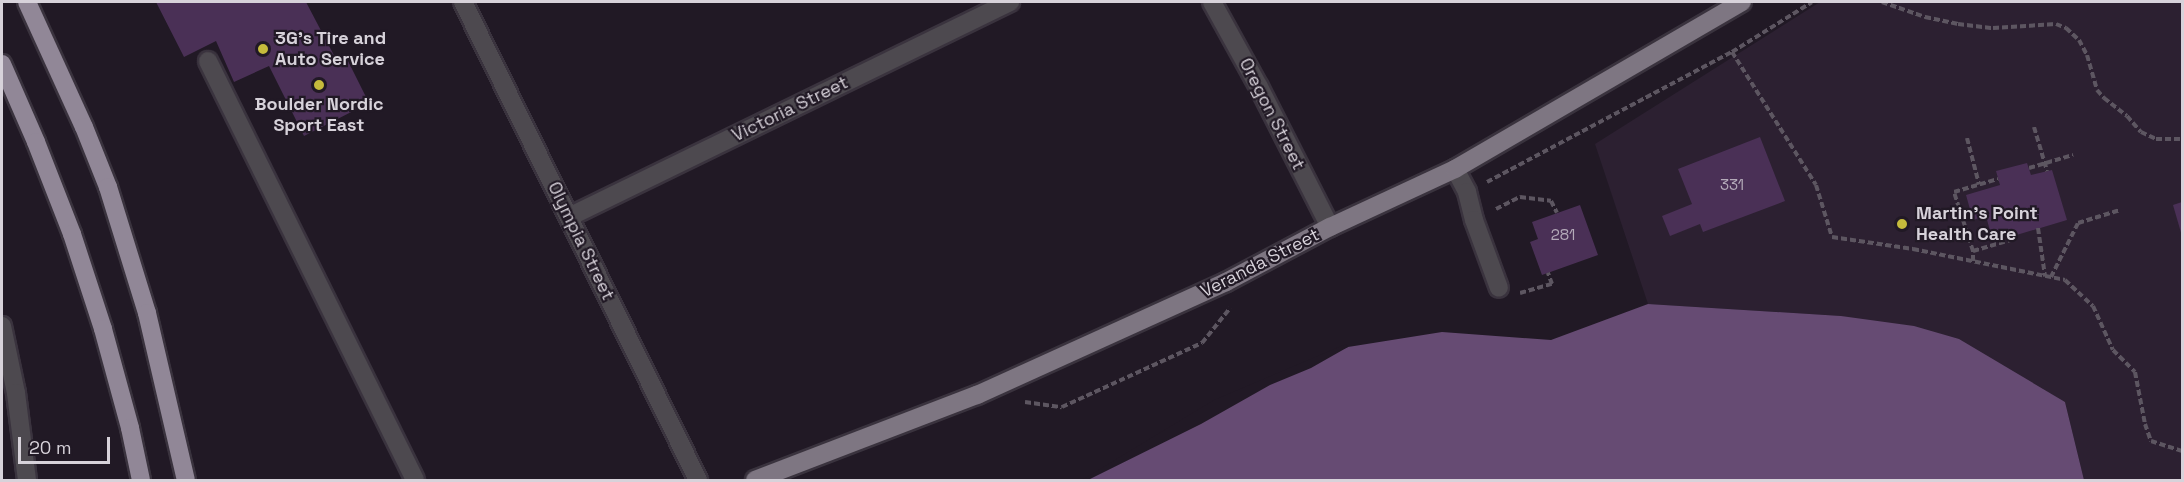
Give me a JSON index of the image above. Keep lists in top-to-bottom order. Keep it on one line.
{"streets":{"main road":["Veranda Street"],"street":["Victoria Street","Oregon Street","Olympia Street"]},"crossings":[["Victoria Street","Olympia Street"],["Oregon Street","Veranda Street"]],"places":["3G's Tire and Auto Service","Boulder Nordic Sport East","Martin's Point Health Care"],"house_numbers":["331","281"],"scale_bar":"20 m"}
